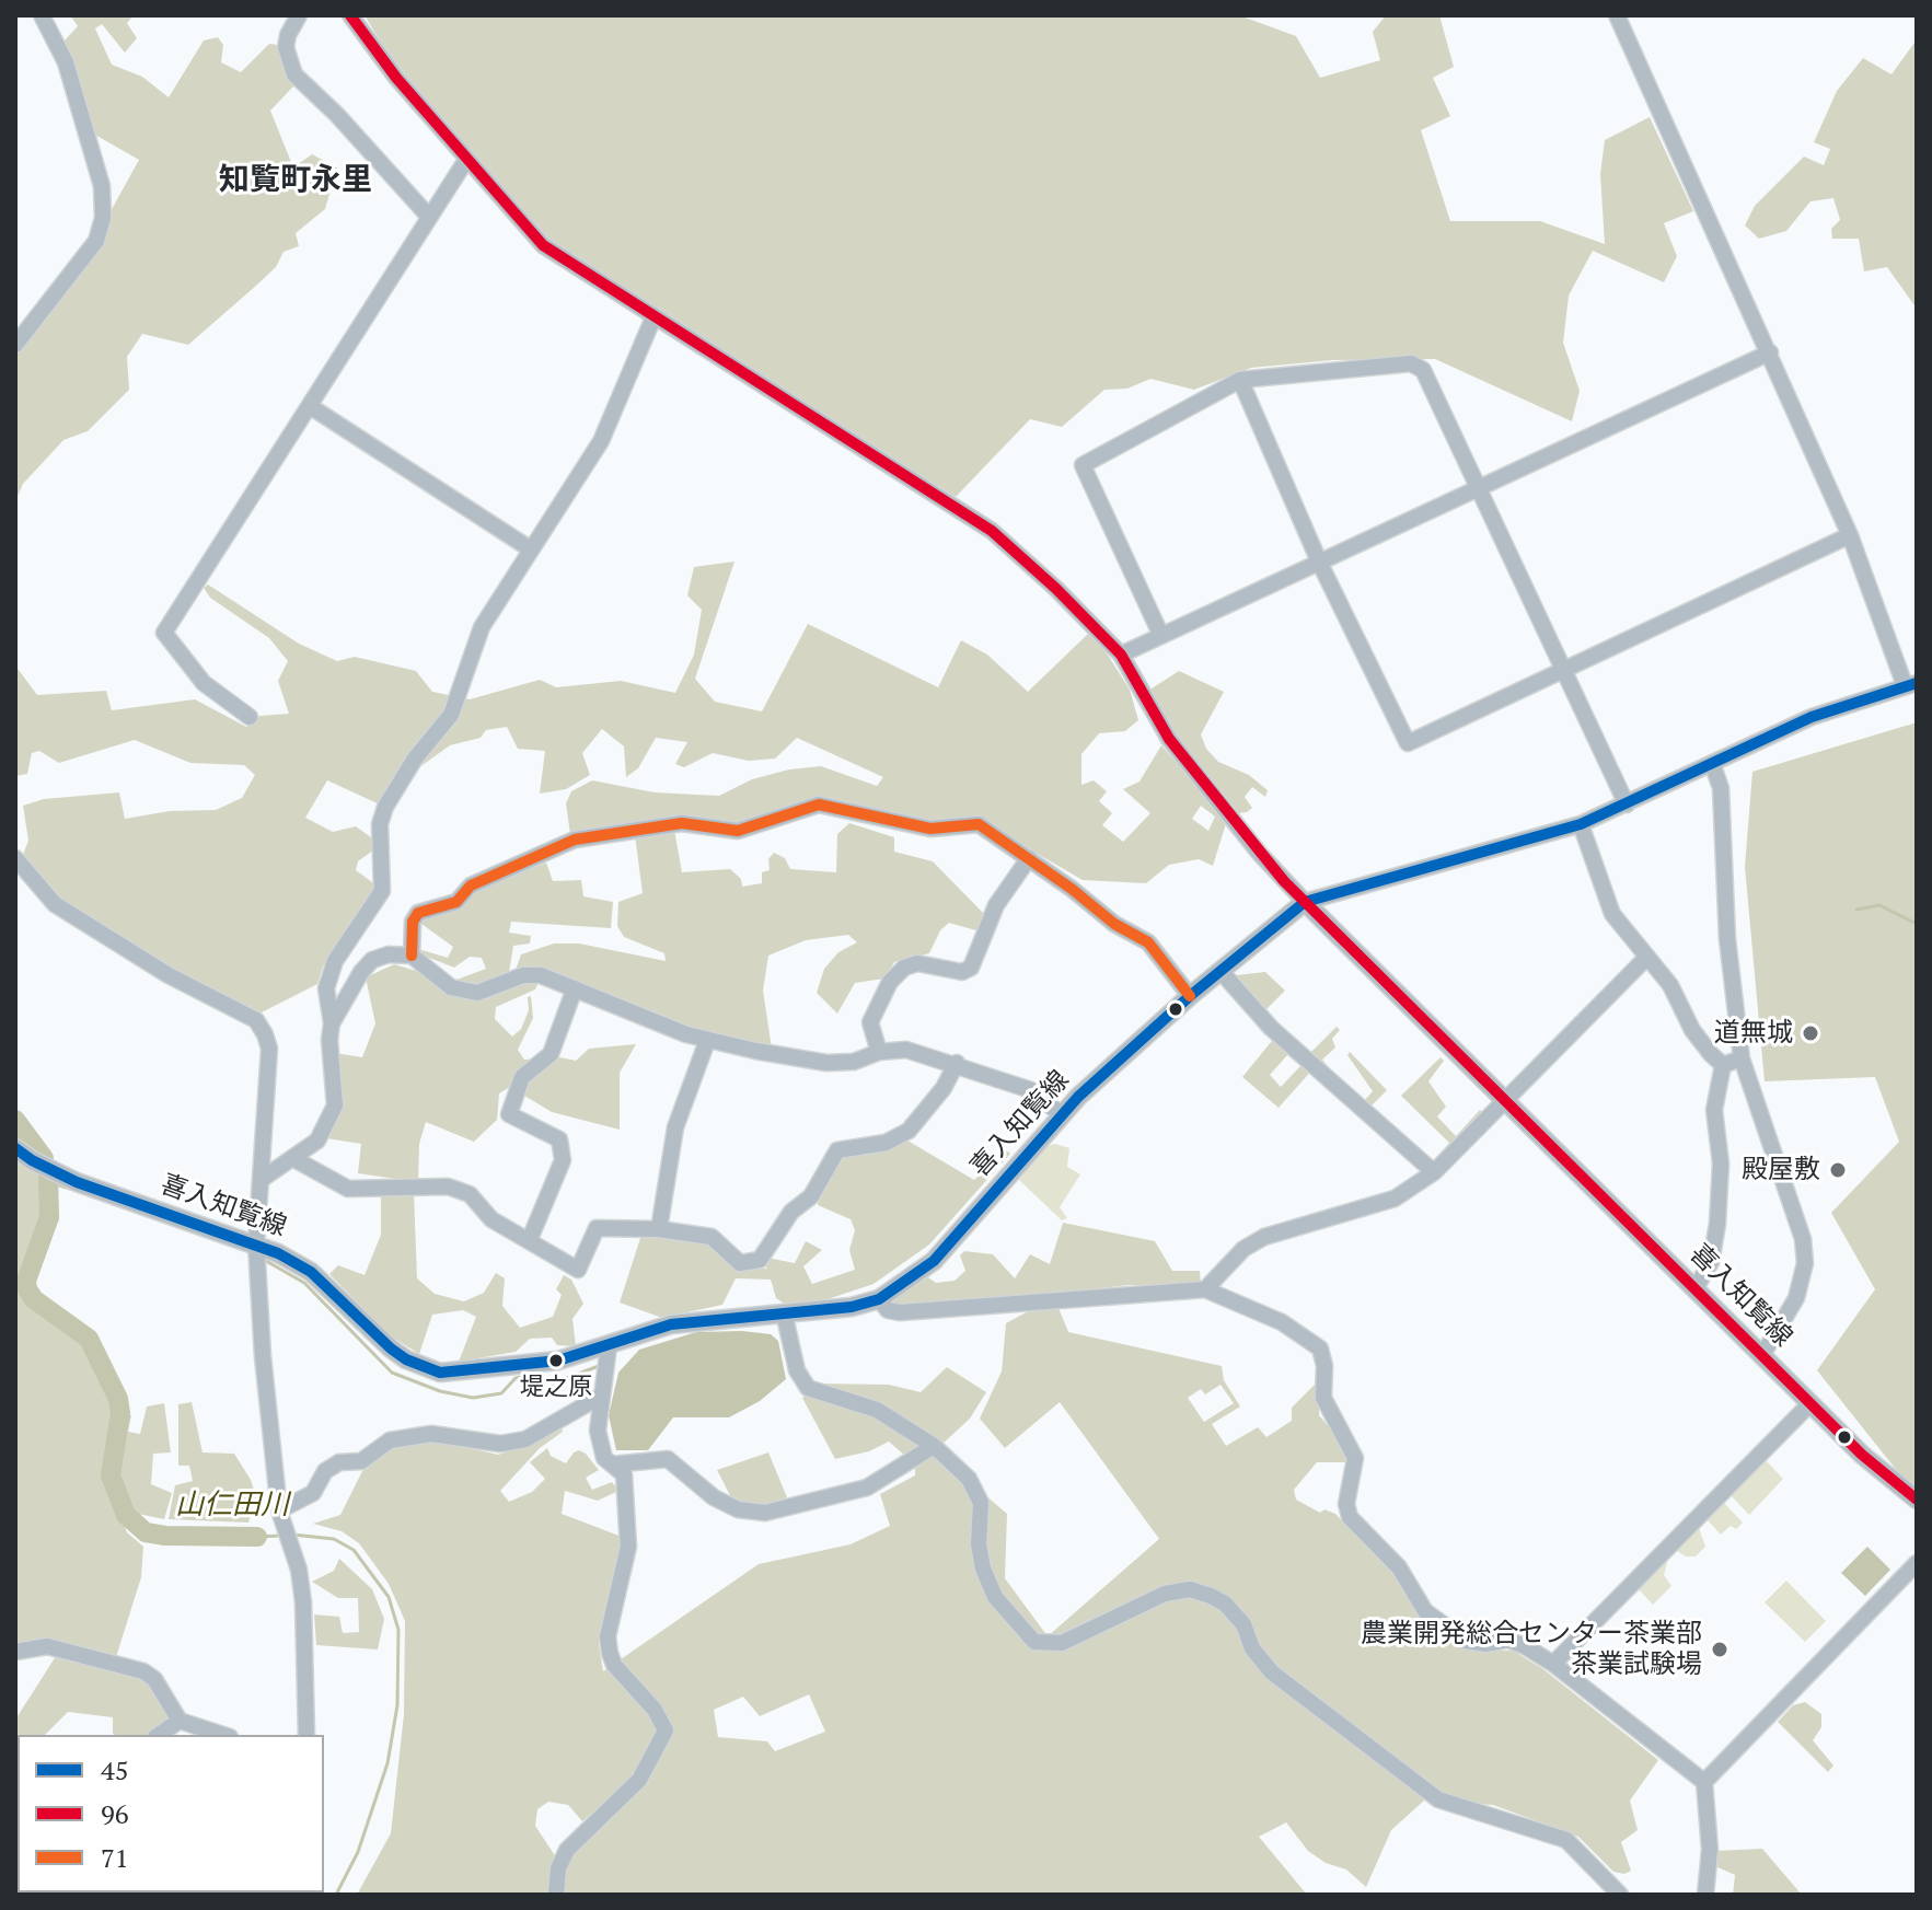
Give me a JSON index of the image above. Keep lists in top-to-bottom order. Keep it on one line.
{"streets":{"main road":["喜入知覧線"]},"districts":["知覧町永里"],"water":["山仁田川"],"places":["道無城","殿屋敷","堤之原","農業開発総合センター茶業部 茶業試験場"],"lines":["transit line 96","transit line 45","transit line 71"],"legend":["45","96","71"]}
